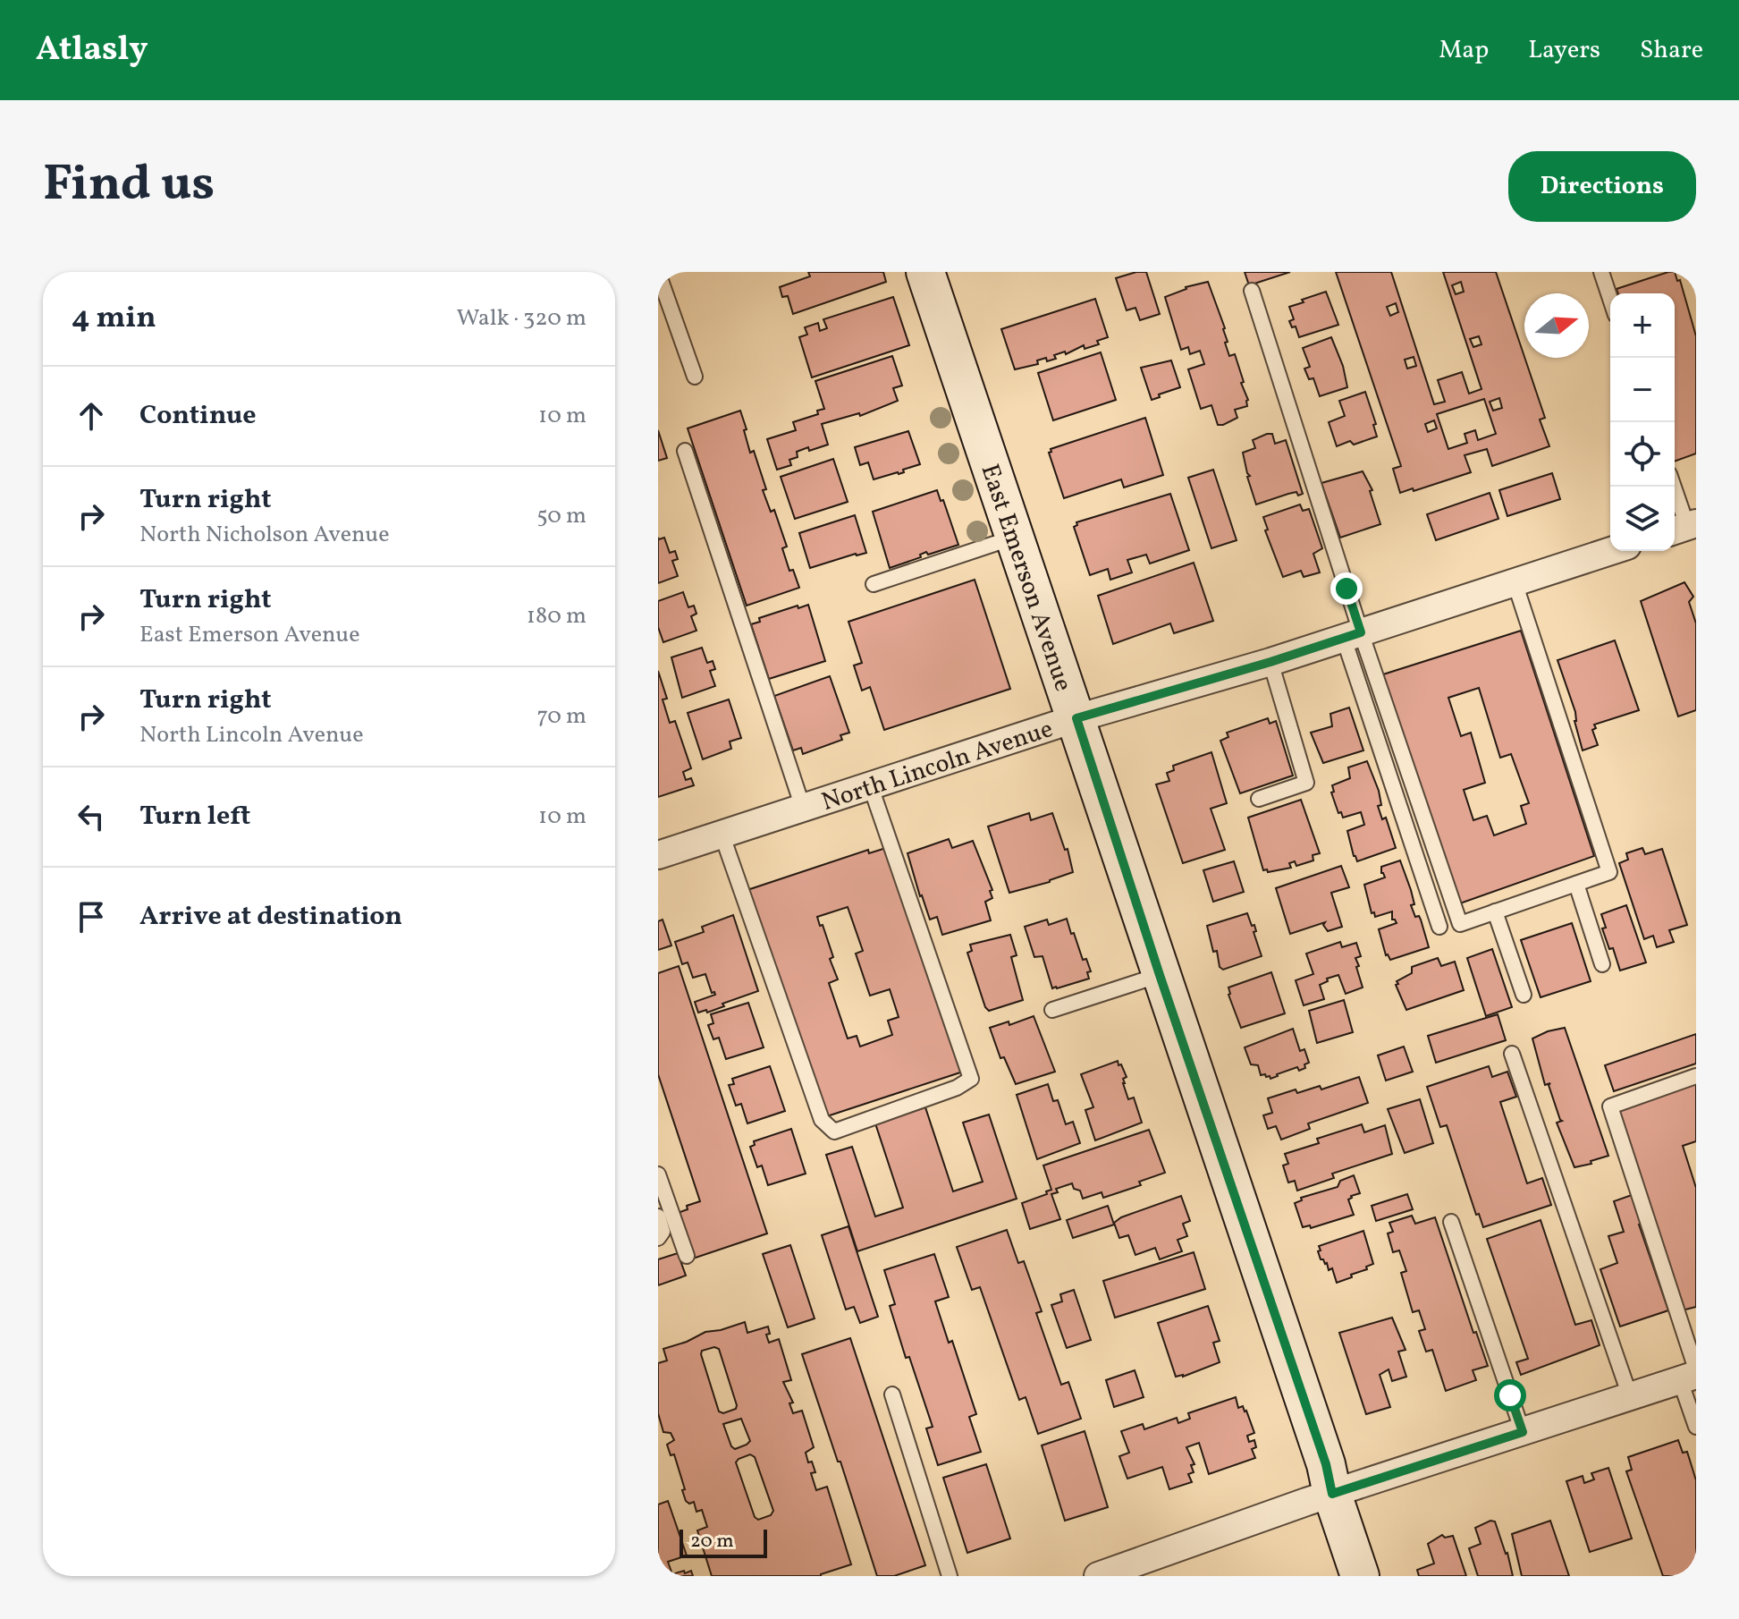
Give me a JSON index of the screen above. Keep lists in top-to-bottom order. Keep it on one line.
{"streets":{"street":["East Emerson Avenue","North Lincoln Avenue"]},"crossings":[["East Emerson Avenue","North Lincoln Avenue"]],"scale_bar":"20 m","north":"right","page":{"header":"Atlasly","nav":["Map","Layers","Share"],"title":"Find us","buttons":"Directions","heading":["4 min","Walk · 320 m"],"map_buttons":["+","−"],"list":[["Continue","10 m"],["Turn right","North Nicholson Avenue","50 m"],["Turn right","East Emerson Avenue","180 m"],["Turn right","North Lincoln Avenue","70 m"],["Turn left","10 m"],"Arrive at destination"],"scale":"20 m"}}
